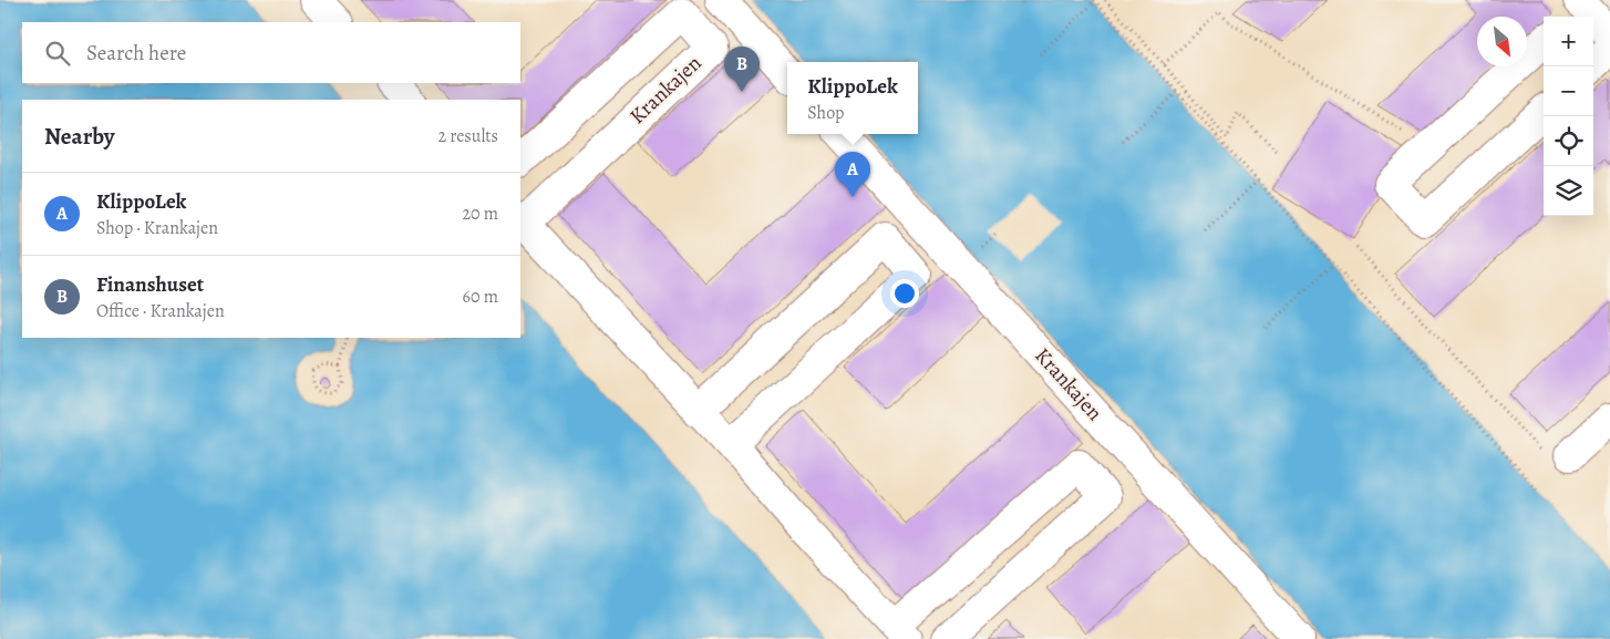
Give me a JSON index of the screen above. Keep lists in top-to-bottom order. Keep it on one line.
{"streets":{"street":["Krankajen"]},"north":"bottom right","page":{"map_buttons":["+","−"],"search":"Search here","pins":["B","A"],"popup":["KlippoLek","Shop"],"heading":["Nearby","2 results"],"list":[{"mark":"A","name":"KlippoLek","note":"Shop · Krankajen","value":"20 m"},{"mark":"B","name":"Finanshuset","note":"Office · Krankajen","value":"60 m"}]}}
